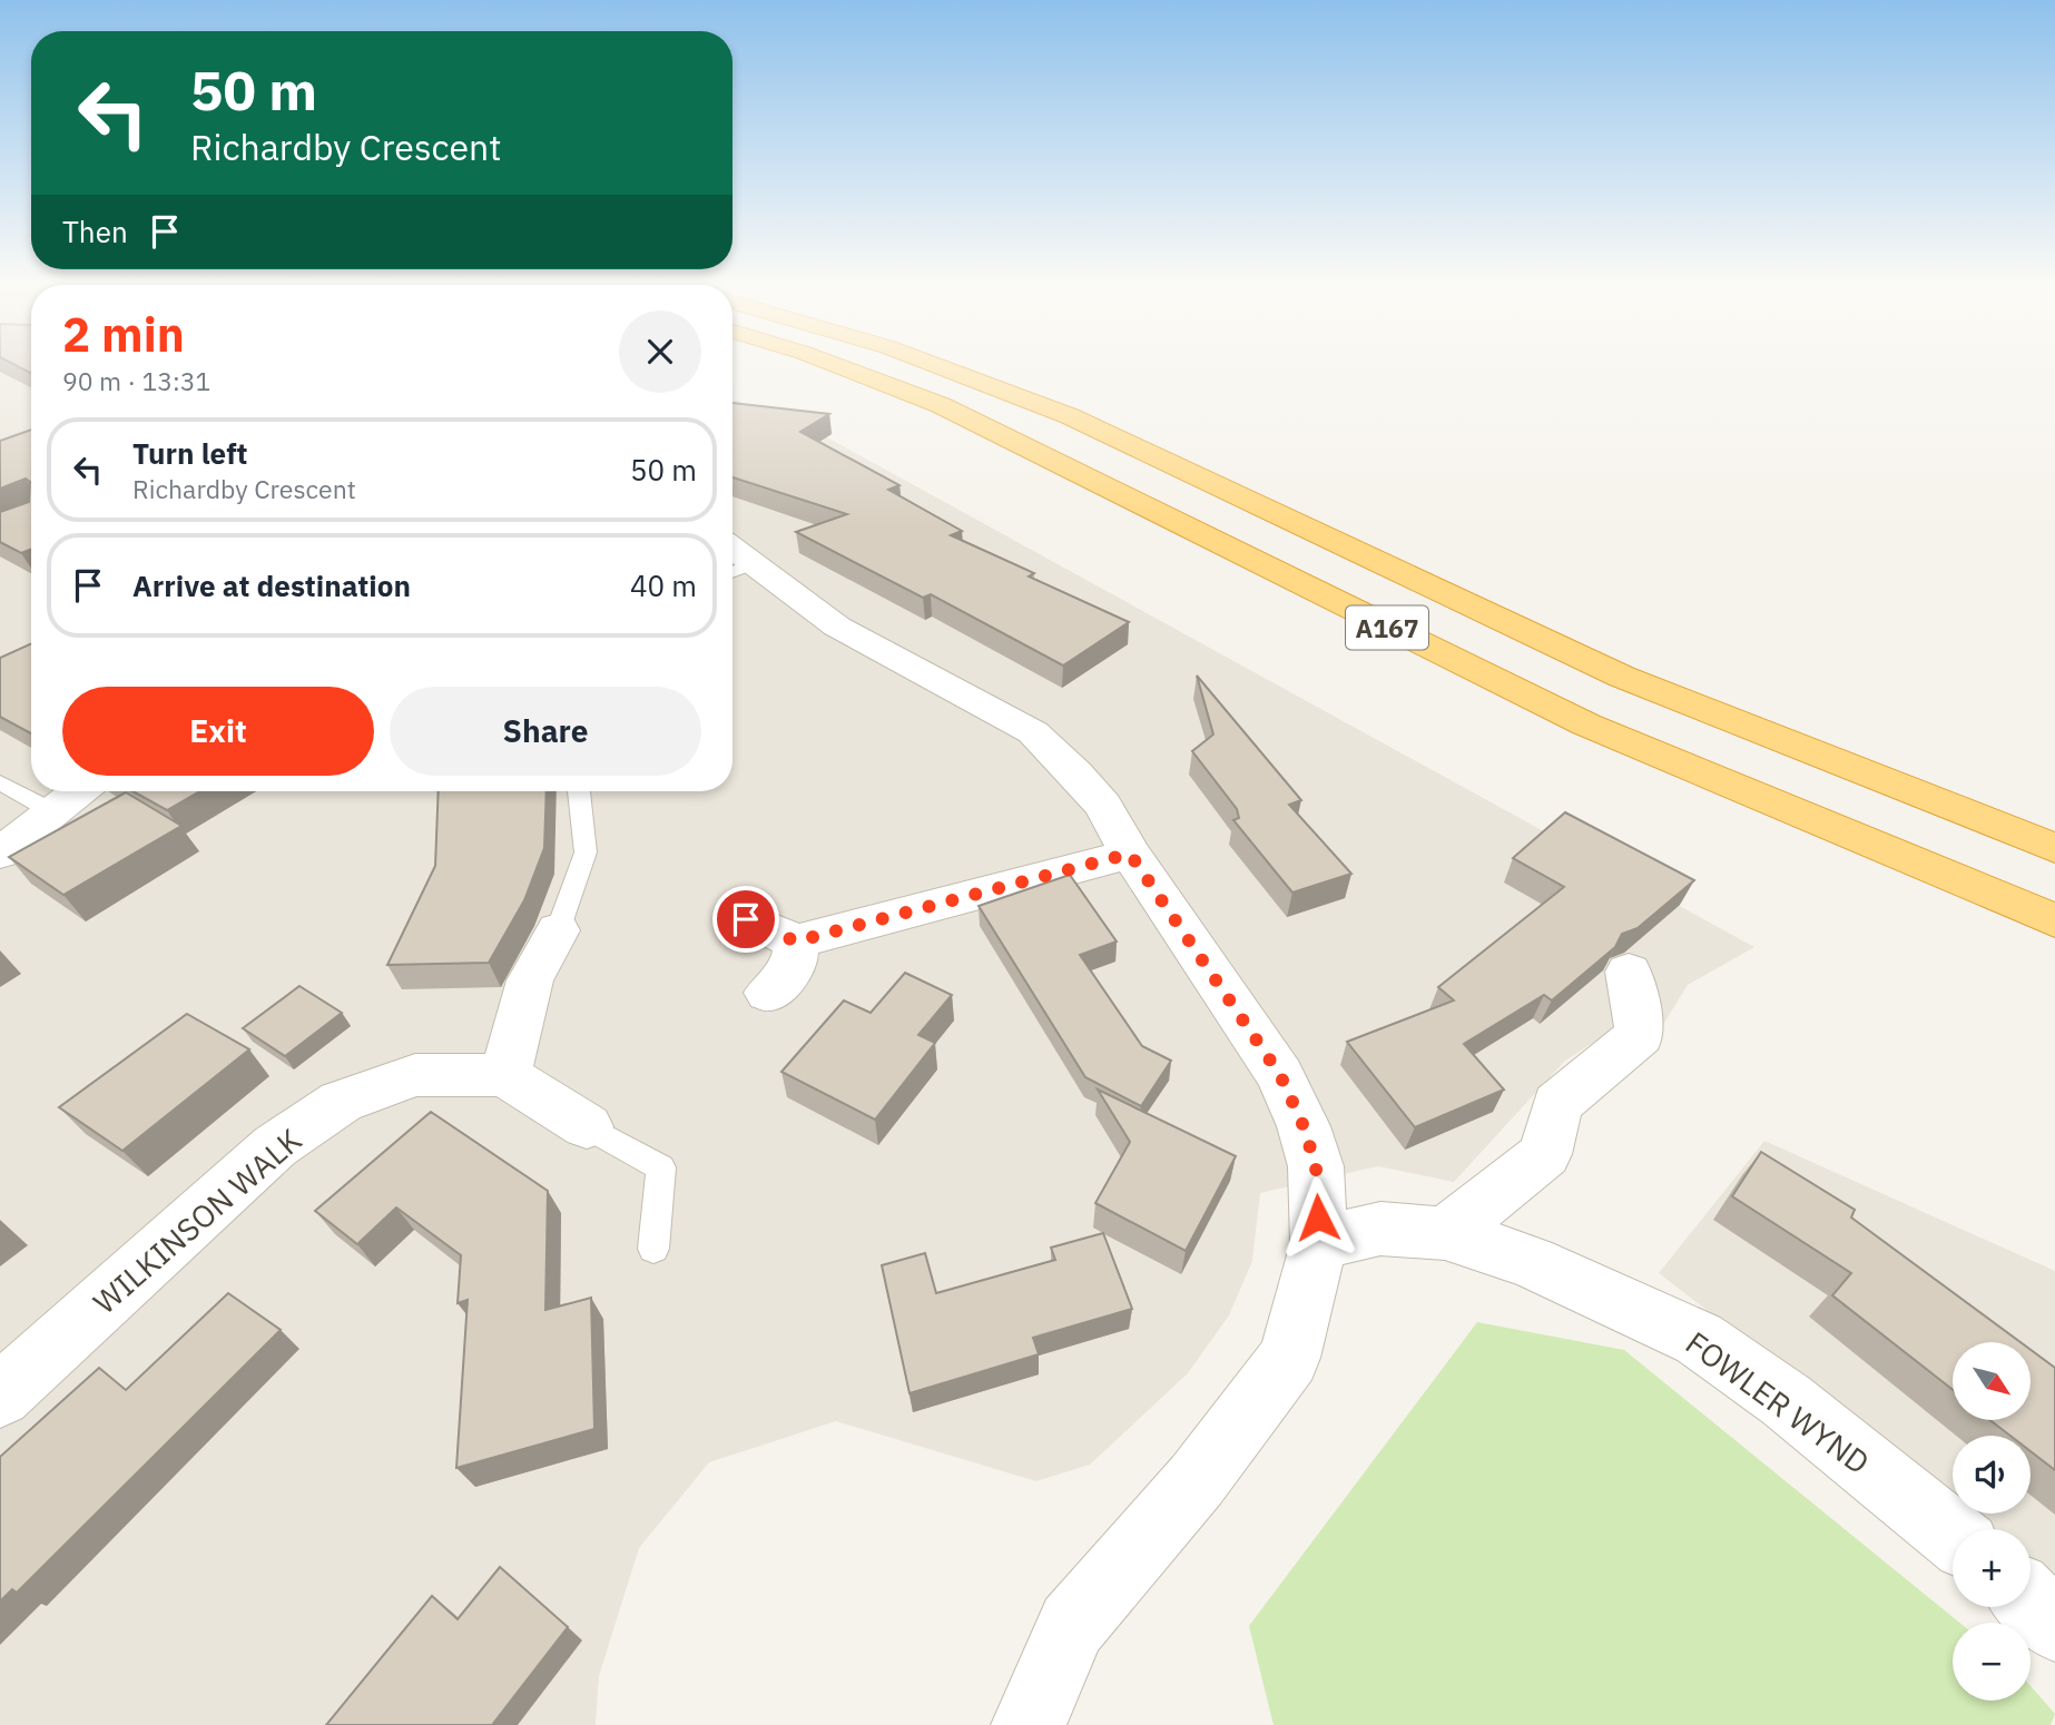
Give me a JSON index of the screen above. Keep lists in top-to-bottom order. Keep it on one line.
{"streets":{"highway":["A167"],"street":["WILKINSON WALK","FOWLER WYND"]},"north":"bottom right","page":{"turn":["50 m","Richardby Crescent"],"then":"Then","heading":["2 min","90 m · 13:31"],"list":[{"name":"Turn left","note":"Richardby Crescent","value":"50 m"},{"name":"Arrive at destination","value":"40 m"}],"buttons":["Exit","Share"],"map_buttons":["+","−"]}}
